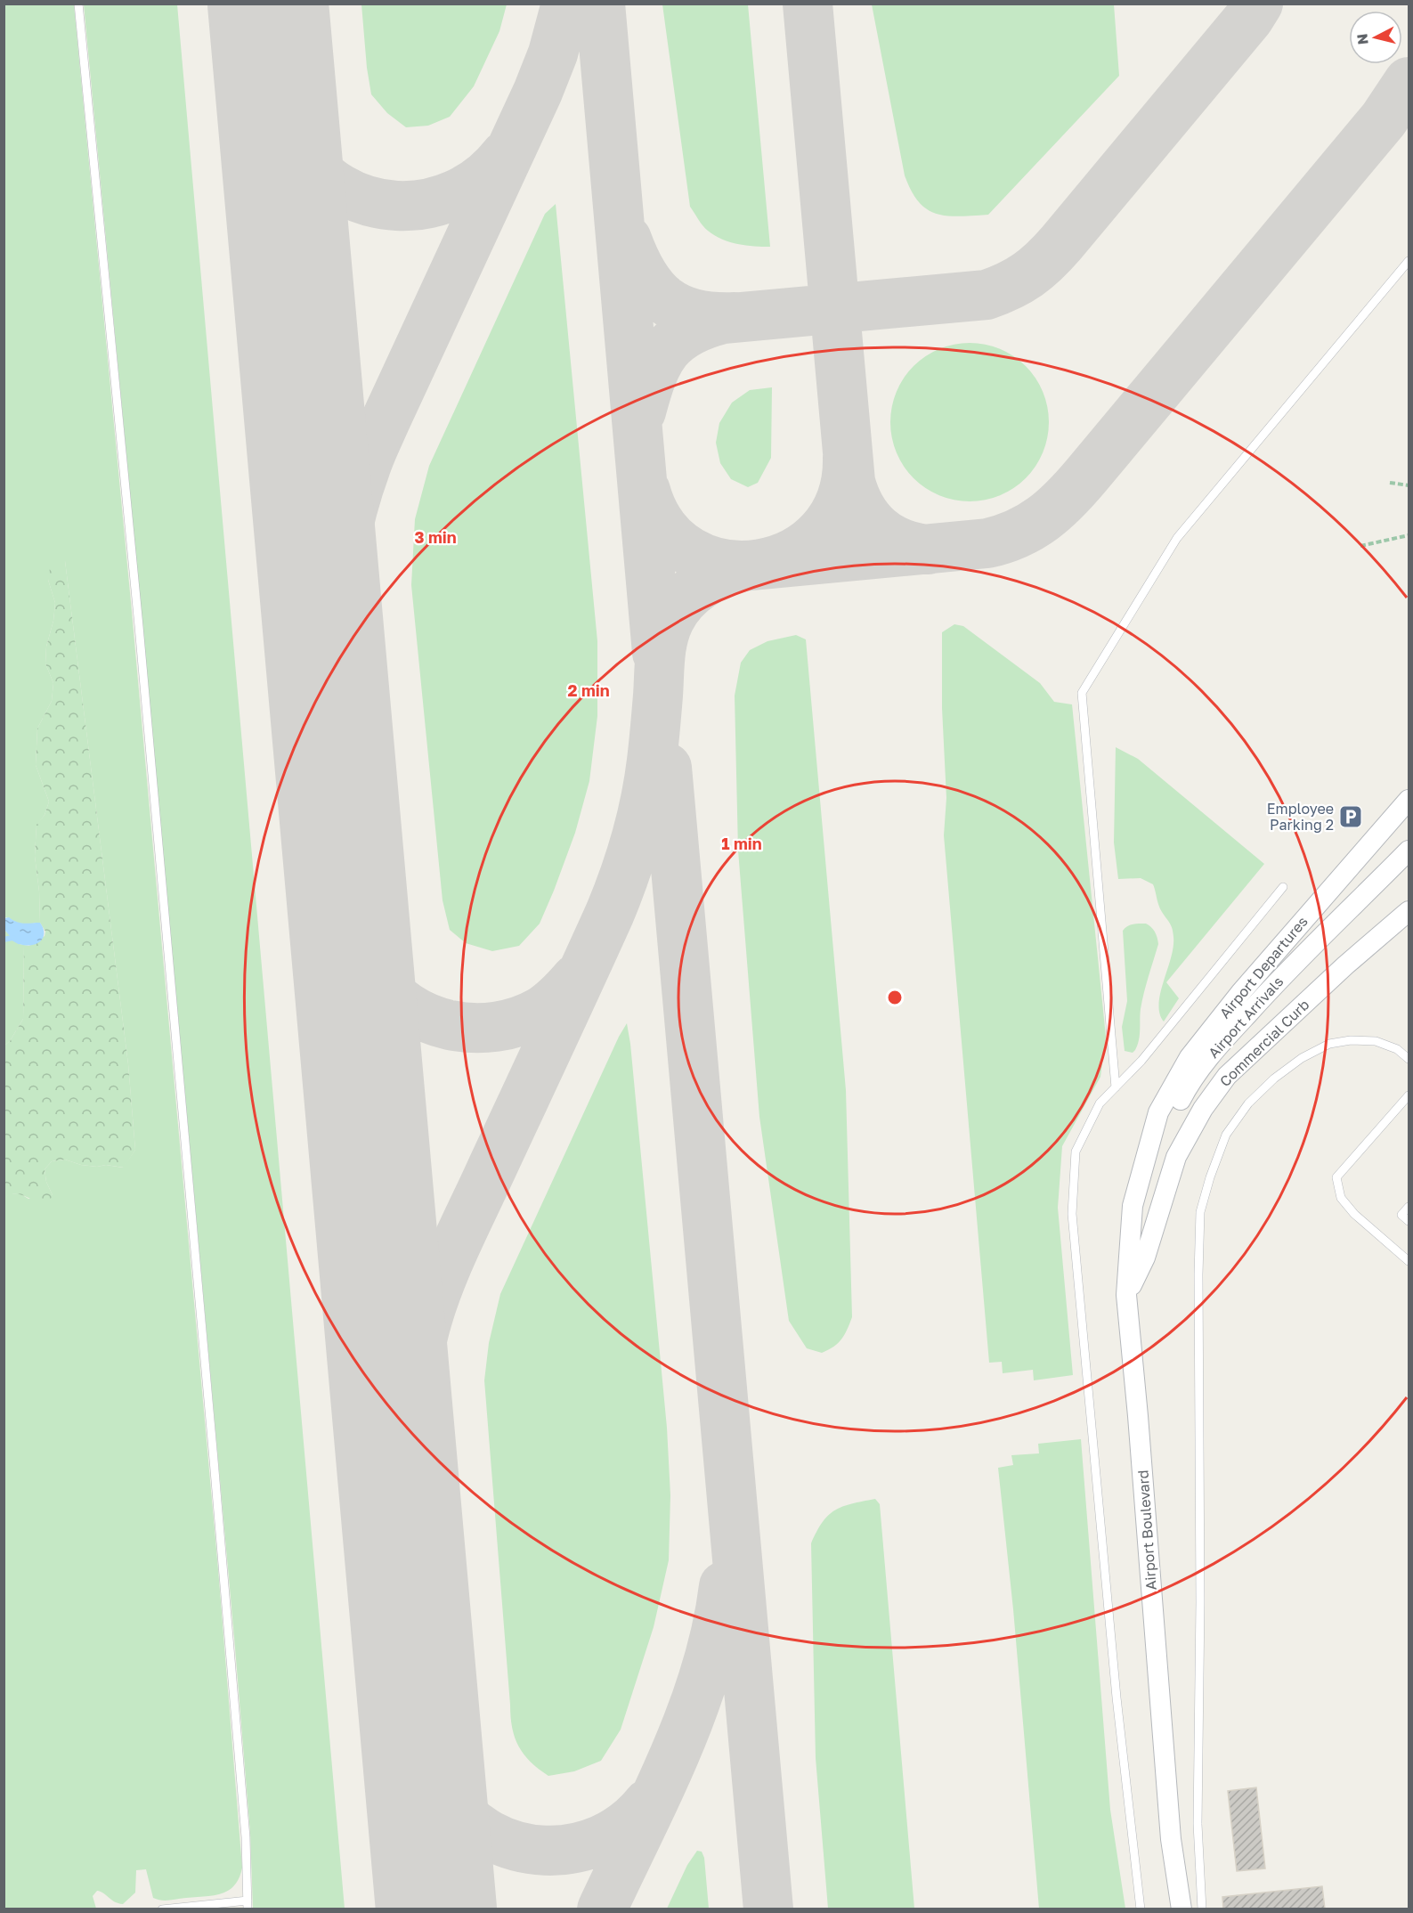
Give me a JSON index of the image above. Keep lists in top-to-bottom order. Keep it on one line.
{"streets":{"street":["Airport Departures","Airport Arrivals","Commercial Curb","Airport Boulevard"]},"crossings":[["Airport Departures","Airport Arrivals"],["Airport Departures","Airport Boulevard"],["Airport Arrivals","Airport Boulevard"],["Commercial Curb","Airport Boulevard"]],"places":{"parking":["Employee Parking 2"]},"north":"left","rings":["3 min","2 min","1 min"]}
